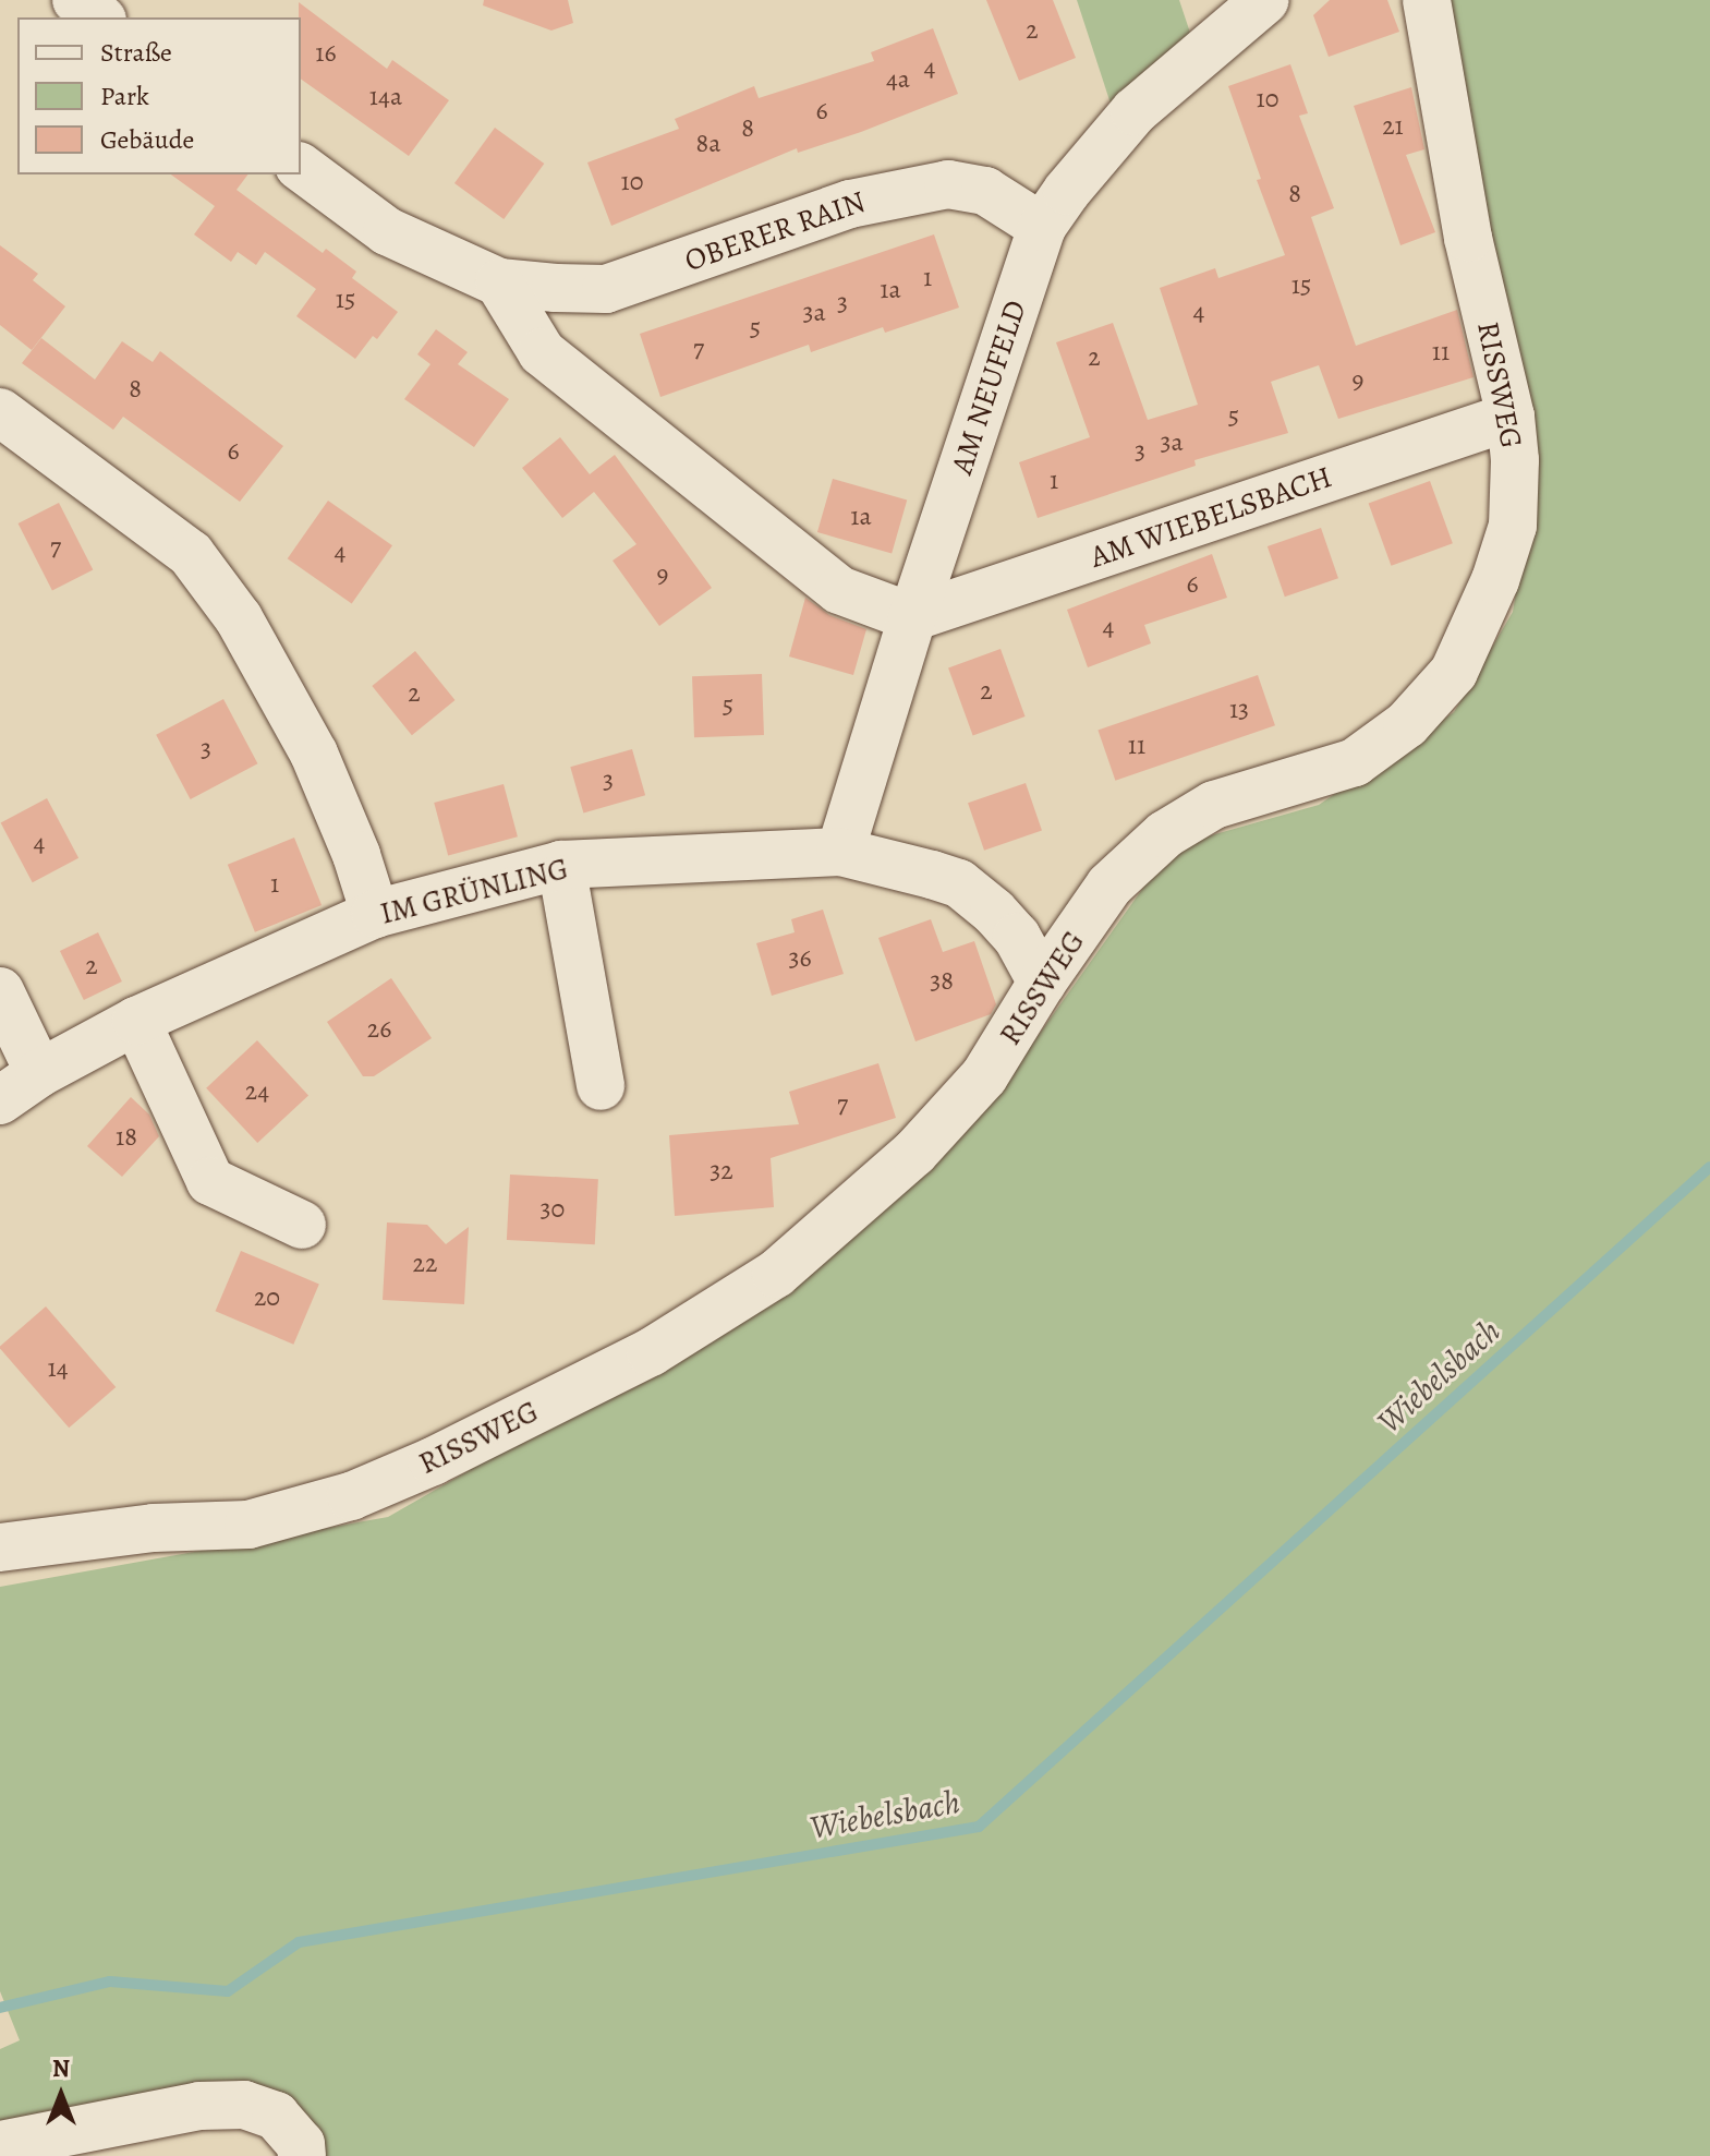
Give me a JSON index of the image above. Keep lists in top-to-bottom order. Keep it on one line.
{"streets":{"street":["OBERER RAIN","RISSWEG","AM NEUFELD","AM WIEBELSBACH","IM GRÜNLING"]},"crossings":[["OBERER RAIN","AM NEUFELD"],["RISSWEG","AM WIEBELSBACH"],["RISSWEG","IM GRÜNLING"],["AM NEUFELD","AM WIEBELSBACH"],["AM NEUFELD","IM GRÜNLING"]],"water":["Wiebelsbach"],"house_numbers":["2","16","4","4a","14a","10","6","21","8","8a","10","8","1","15","1a","15","3","4","3a","5","7","11","2","9","8","5","3a","6","3","1","1a","7","4","9","6","4","2","2","5","13","11","3","3","4","1","36","2","38","26","24","7","18","32","30","22","20","14"],"legend":["Straße","Park","Gebäude"],"north":"top"}
